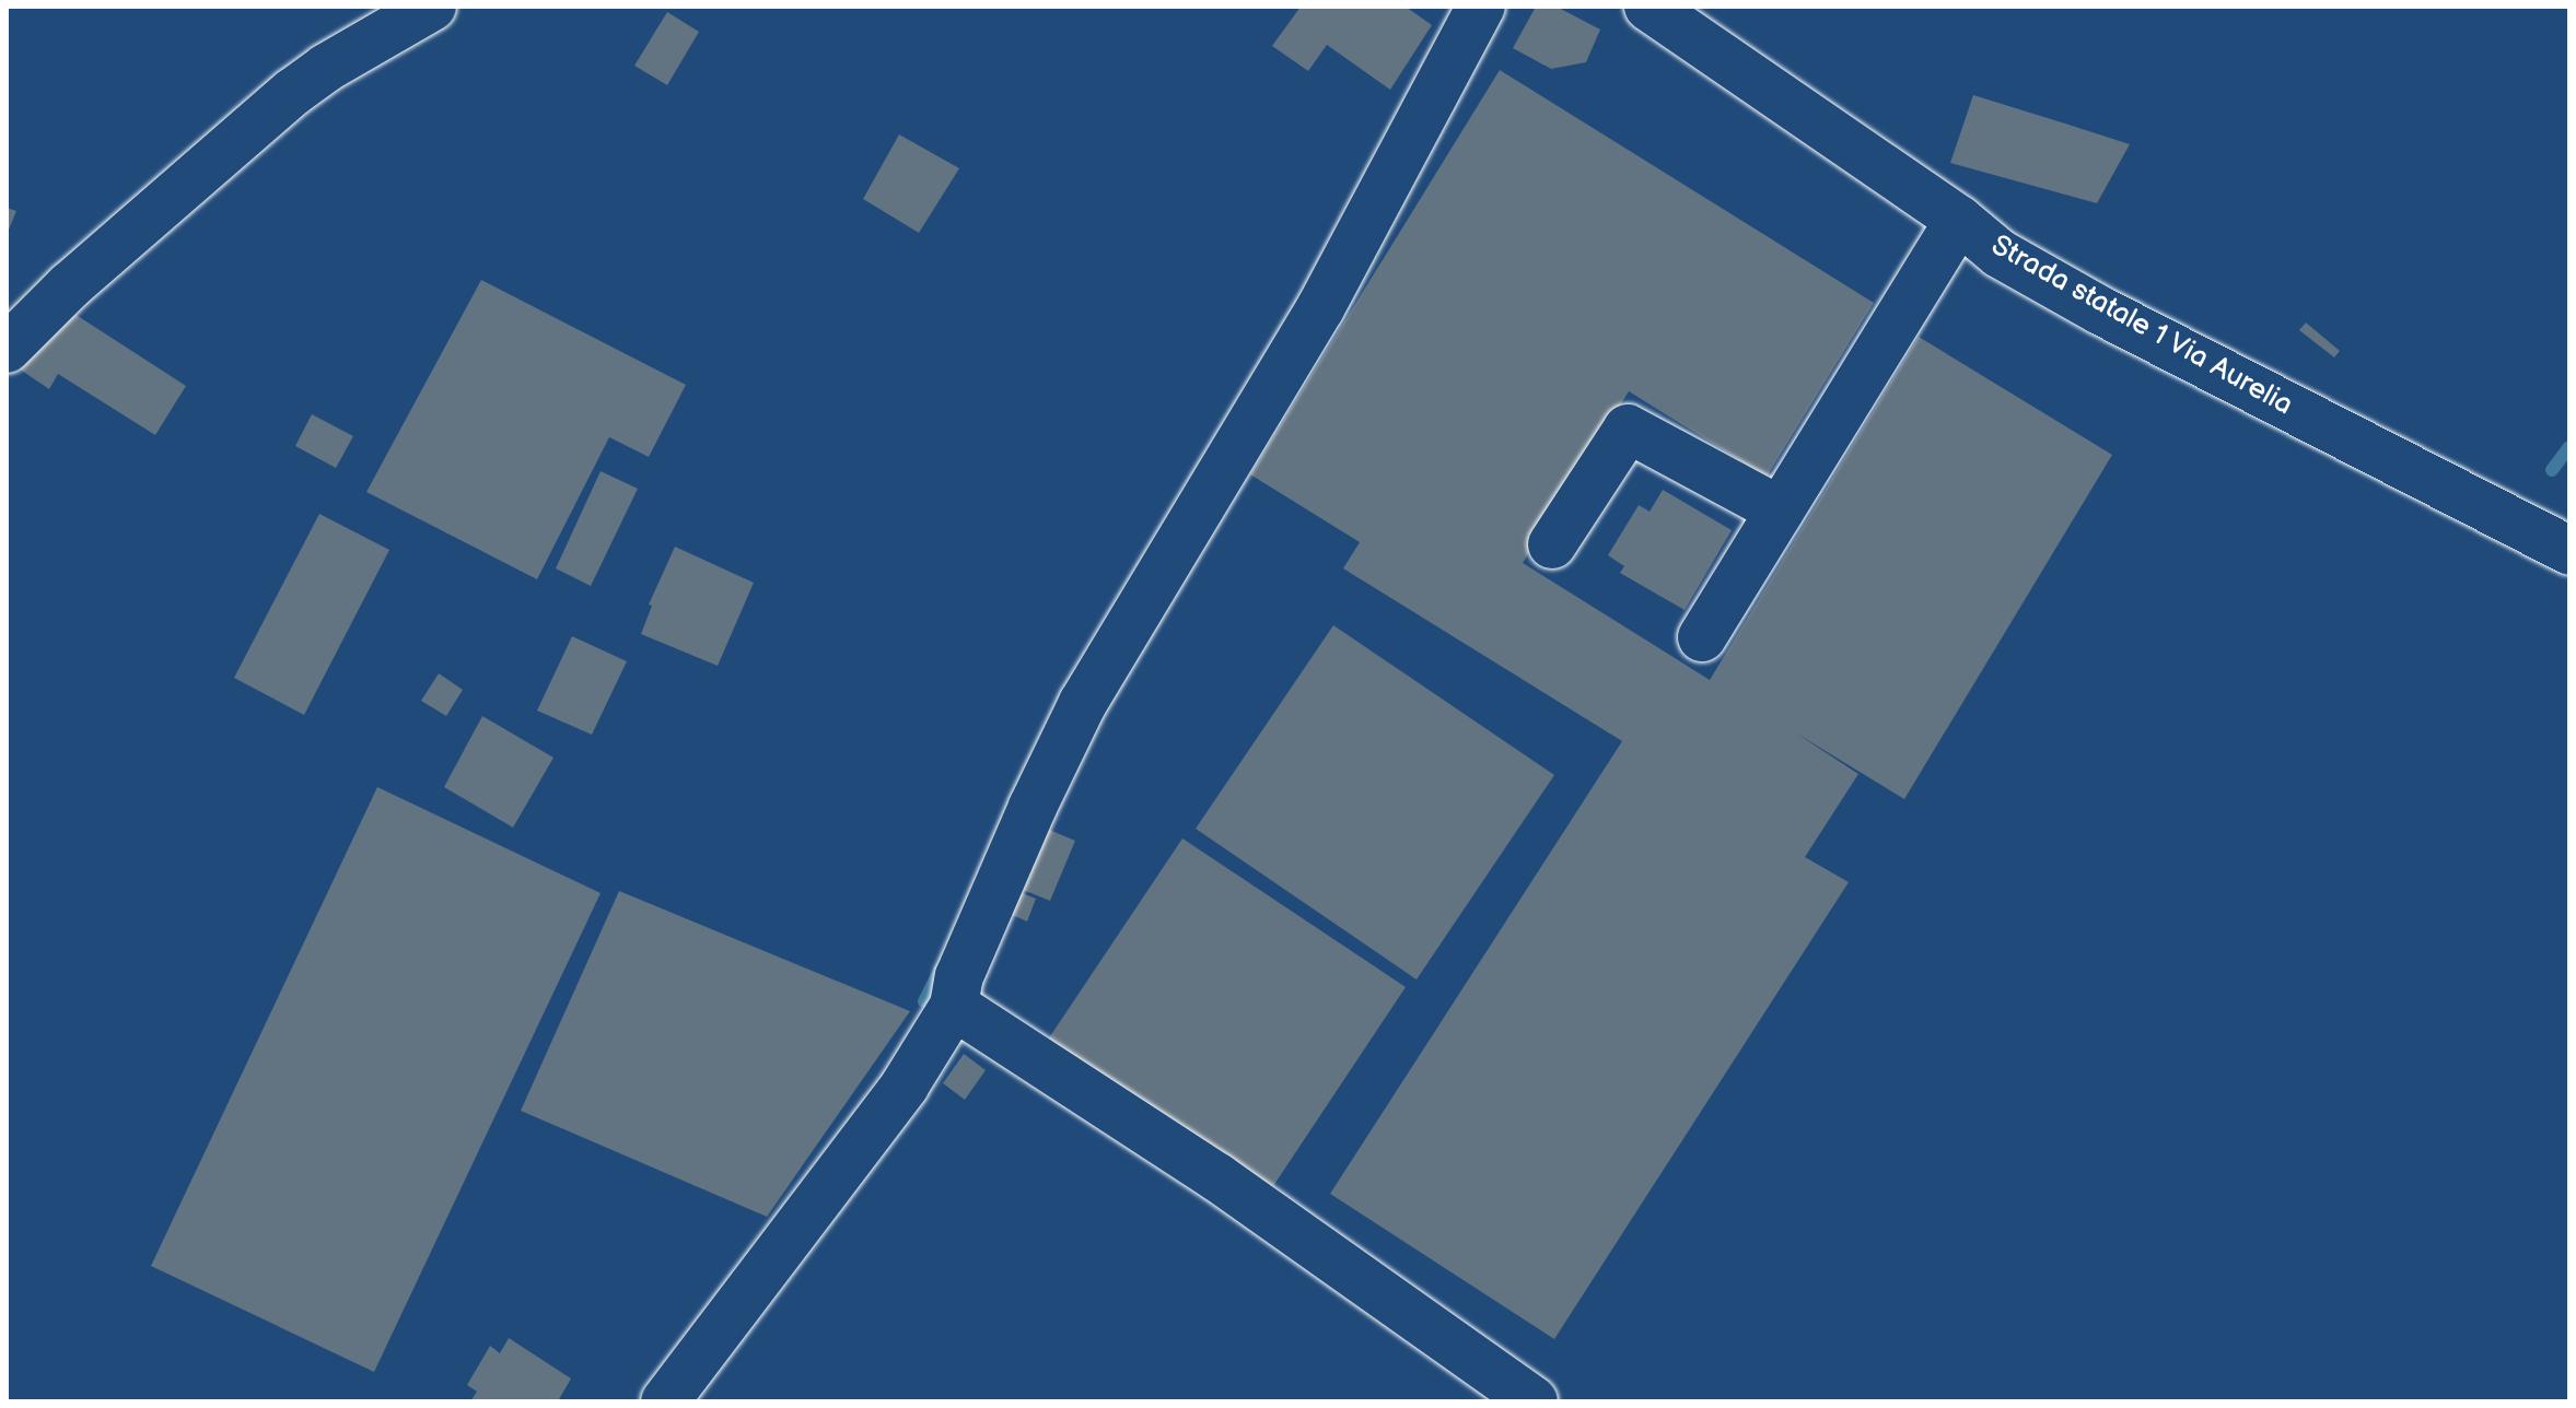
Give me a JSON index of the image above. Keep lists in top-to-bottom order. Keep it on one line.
{"streets":{"street":["Strada statale 1 Via Aurelia"]}}
